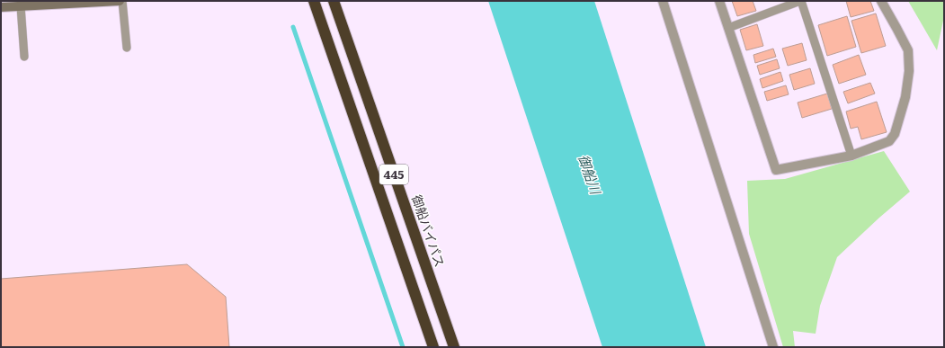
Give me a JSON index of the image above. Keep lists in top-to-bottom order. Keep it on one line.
{"streets":{"highway":["445","御船バイパス"]},"water":["御船川"]}
